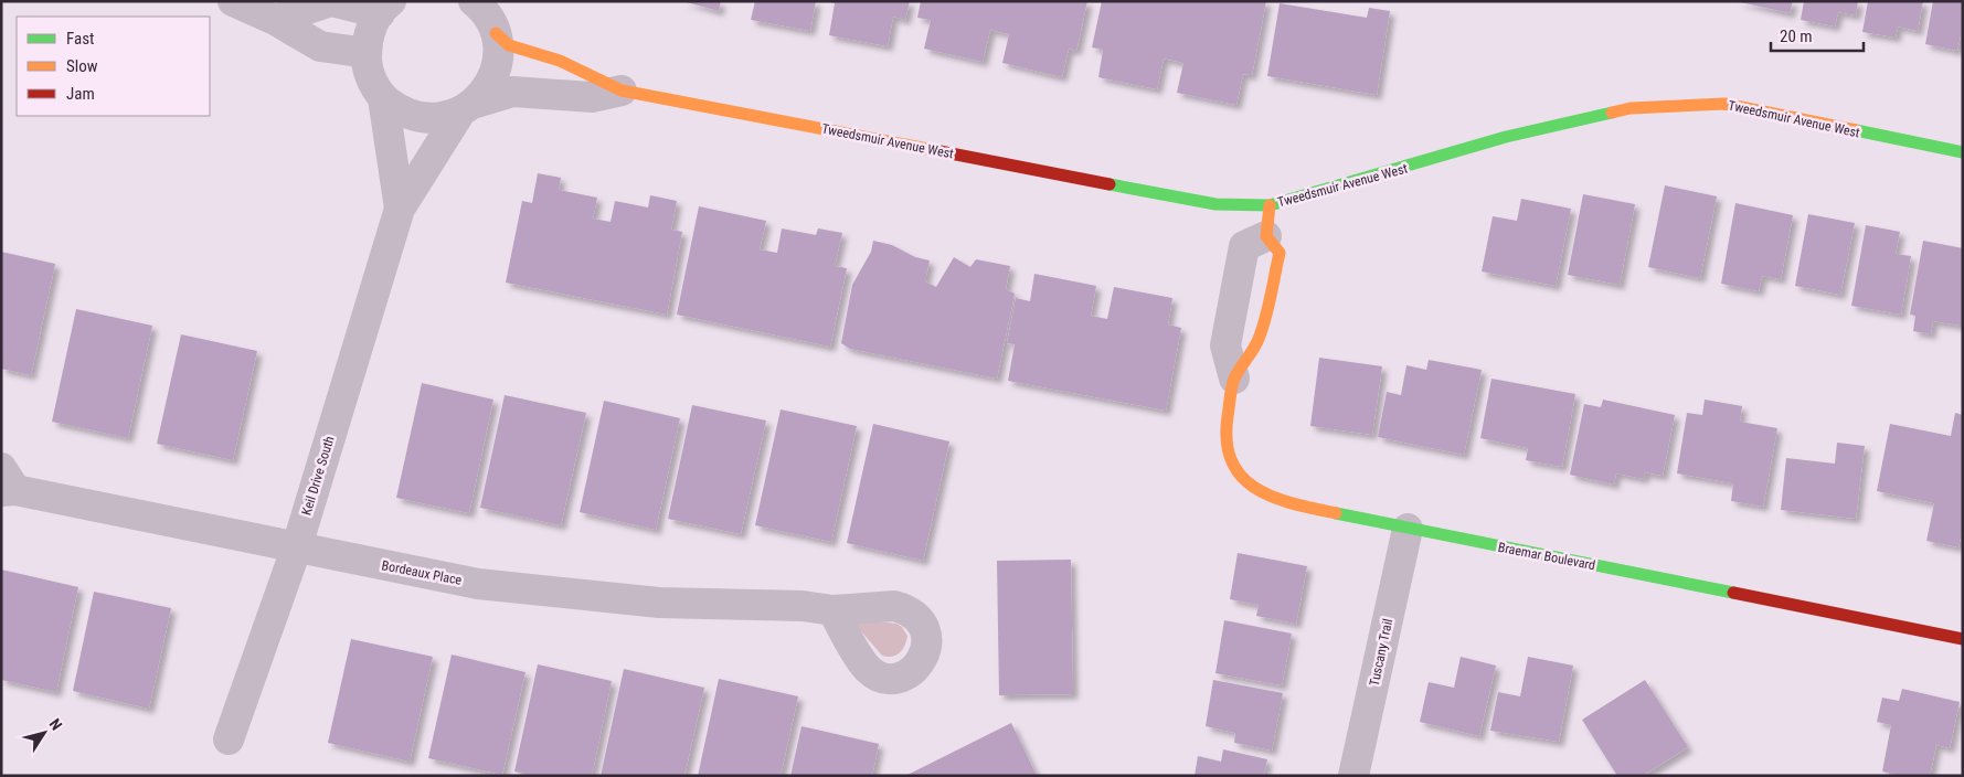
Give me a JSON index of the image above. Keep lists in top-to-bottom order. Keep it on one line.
{"streets":{"street":["Tweedsmuir Avenue West","Keil Drive South","Braemar Boulevard","Bordeaux Place","Tuscany Trail"]},"crossings":[["Tweedsmuir Avenue West","Keil Drive South"],["Tweedsmuir Avenue West","Braemar Boulevard"],["Keil Drive South","Bordeaux Place"],["Braemar Boulevard","Tuscany Trail"]],"legend":["Fast","Slow","Jam"],"scale_bar":"20 m","north":"top right"}
